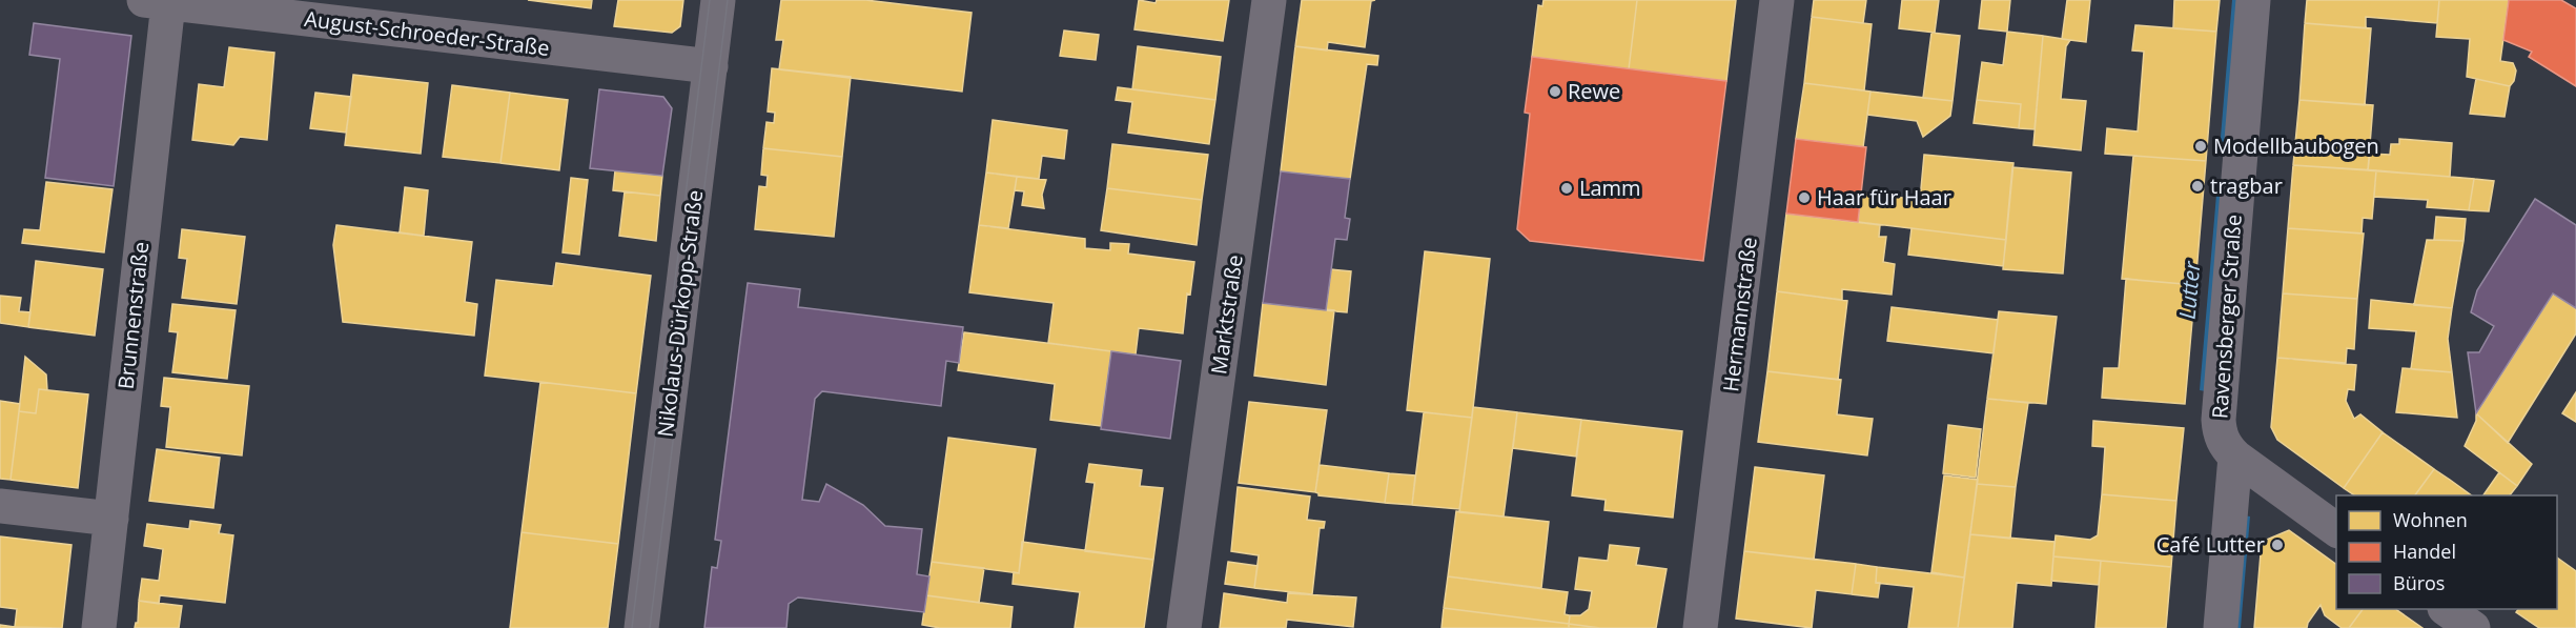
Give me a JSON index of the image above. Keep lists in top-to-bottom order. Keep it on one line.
{"streets":{"street":["August-Schroeder-Straße","Nikolaus-Dürkopp-Straße","Marktstraße","Hermannstraße","Brunnenstraße","Ravensberger Straße"]},"crossings":[["August-Schroeder-Straße","Nikolaus-Dürkopp-Straße"],["August-Schroeder-Straße","Brunnenstraße"]],"water":["Lutter"],"places":["Rewe","Modellbaubogen","tragbar","Lamm","Haar für Haar","Café Lutter"],"legend":["Wohnen","Handel","Büros"]}
